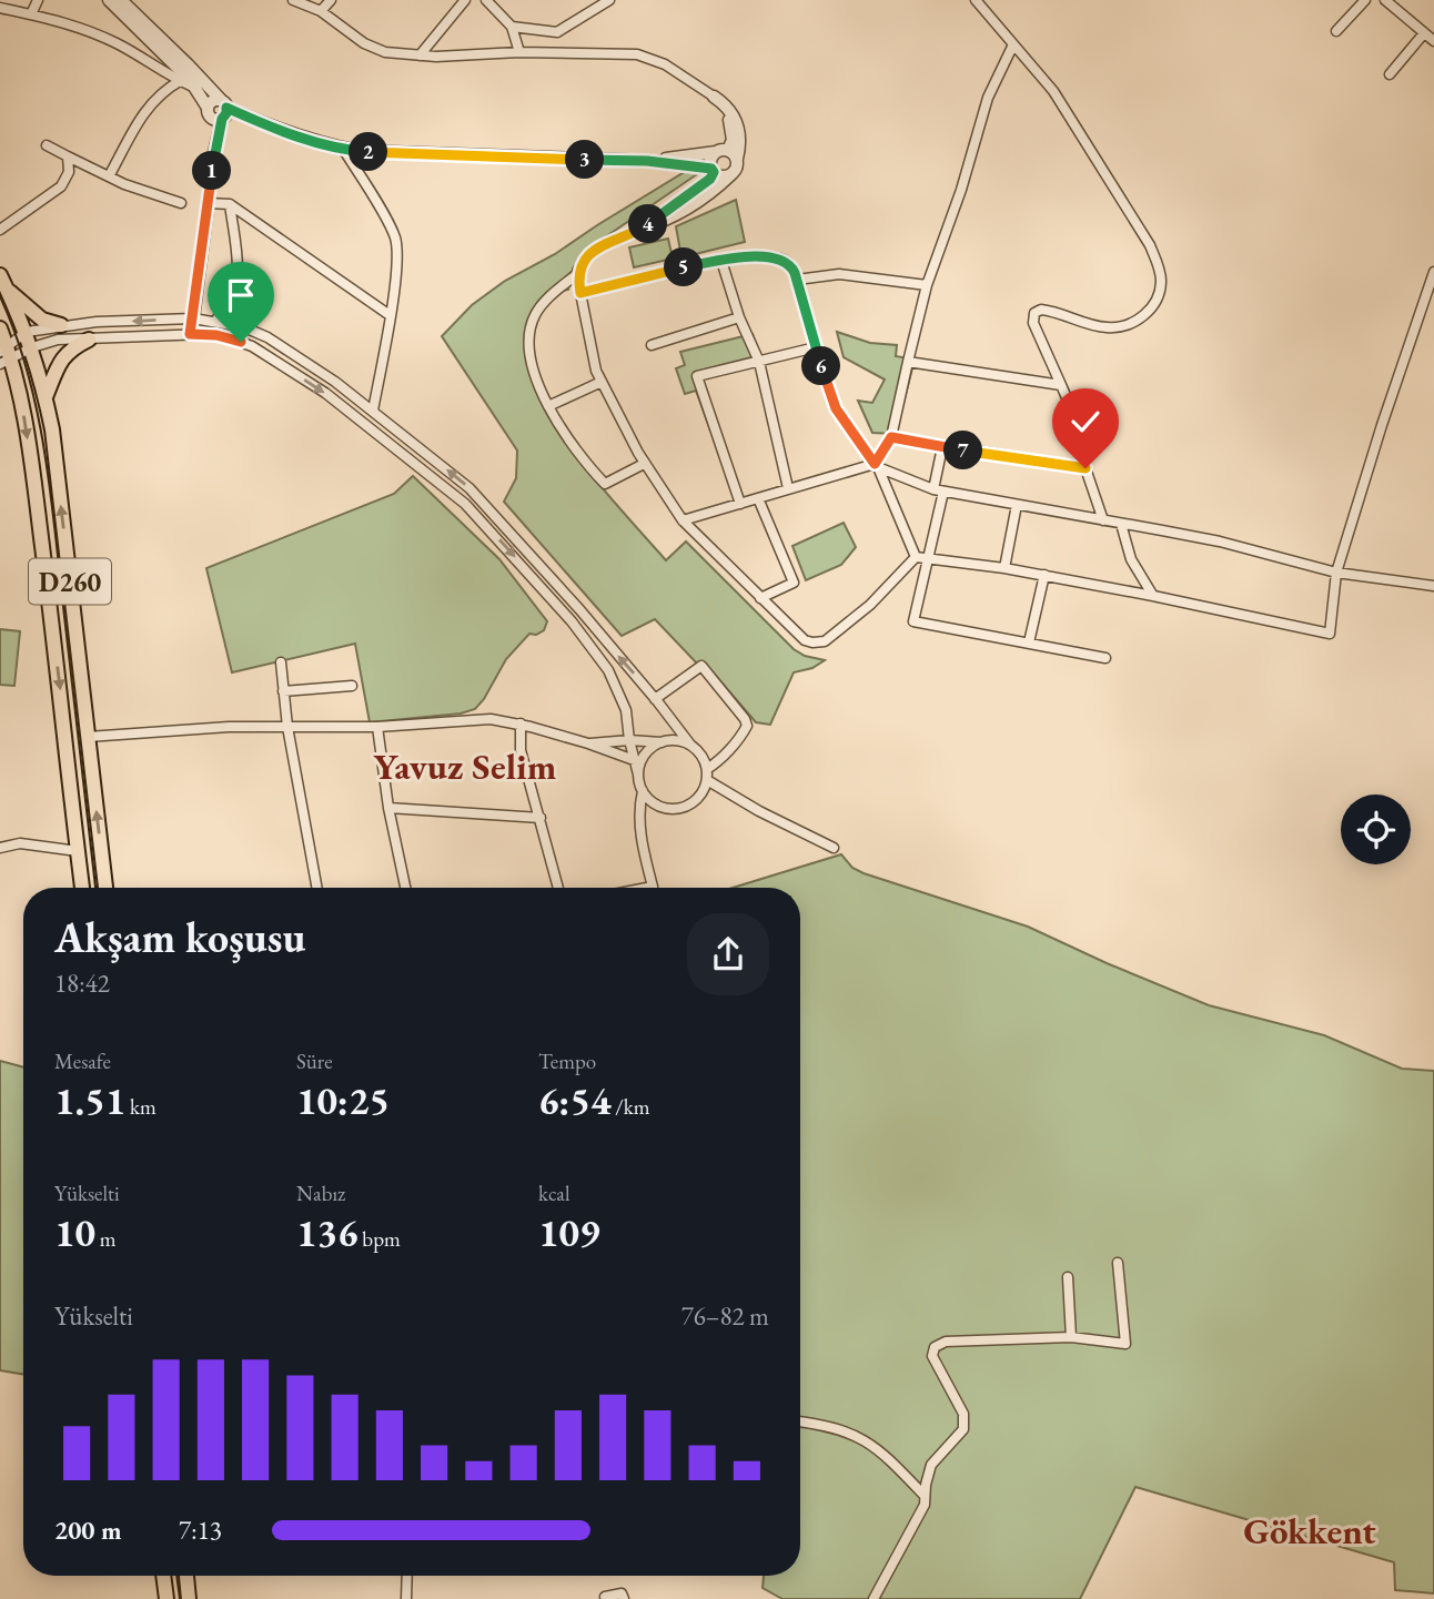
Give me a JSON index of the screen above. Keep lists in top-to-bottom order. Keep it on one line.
{"streets":{"highway":["D260"]},"districts":["Yavuz Selim","Gökkent"],"page":{"pins":["2","3","1","4","5","6","7"],"heading":["Akşam koşusu","18:42"],"stats":[["Mesafe","1.51 km"],["Süre","10:25"],["Tempo","6:54 /km"],["Yükselti","10 m"],["Nabız","136 bpm"],["kcal","109"]],"chart":["Yükselti","76–82 m"],"list":[{"name":"200 m","note":"7:13"}]}}
